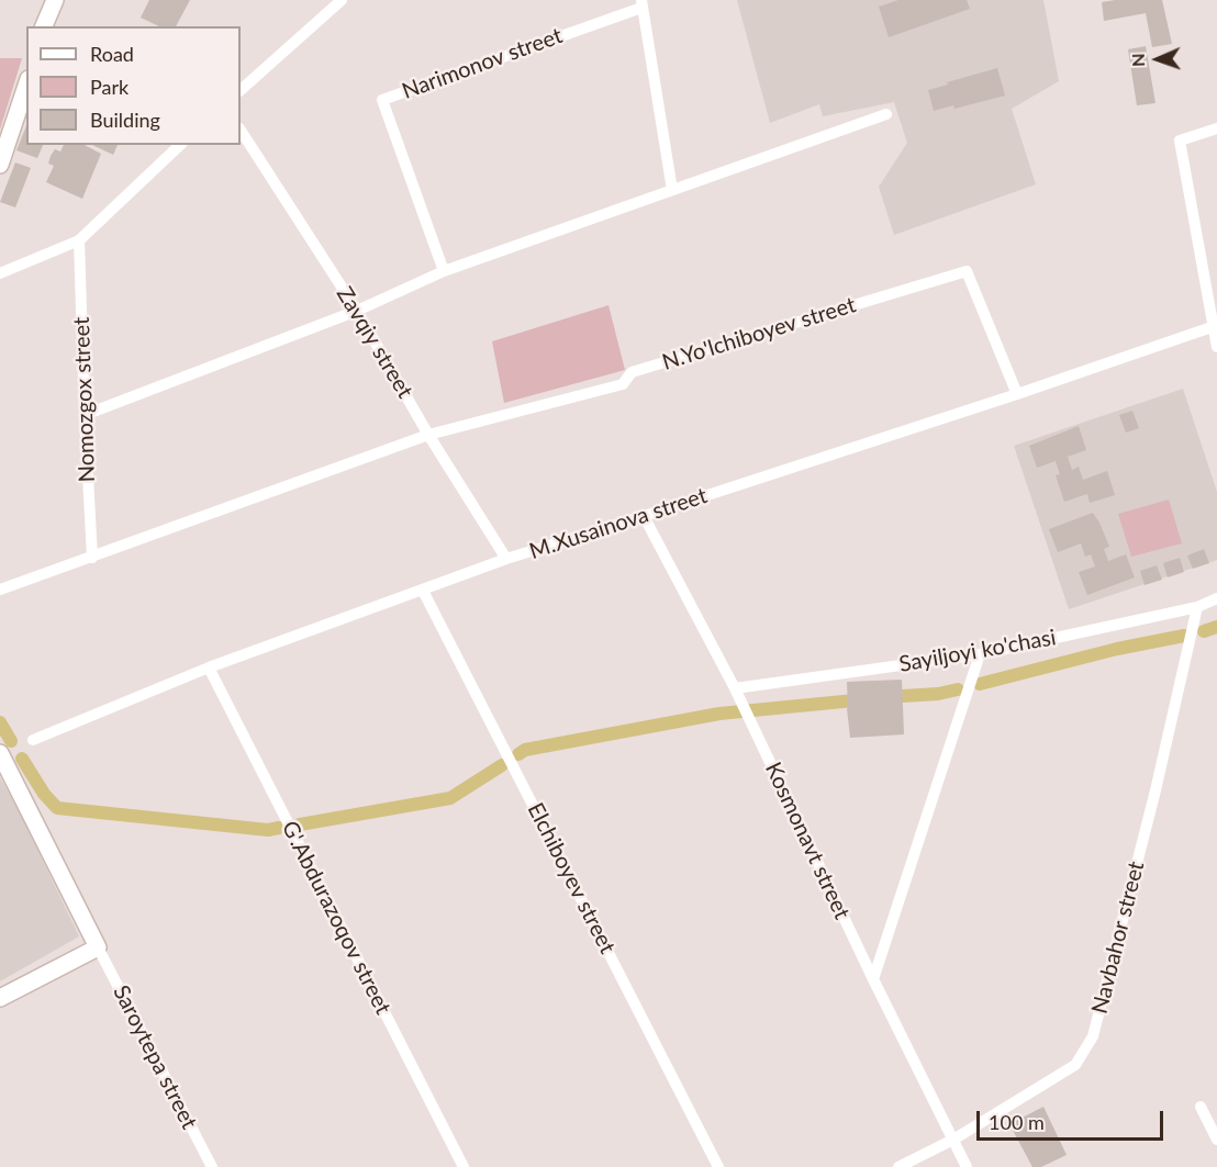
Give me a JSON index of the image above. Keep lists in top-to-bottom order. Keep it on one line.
{"streets":{"street":["Narimonov street","N.Yo'lchiboyev street","Zavqiy street","Nomozgoх street","M.Xusainova street","Sayiljoyi ko'chasi","Kosmonavt street","Elchiboyev street","G'.Abdurazoqov street","Navbahor street","Saroytepa street"]},"crossings":[["N.Yo'lchiboyev street","Zavqiy street"],["N.Yo'lchiboyev street","M.Xusainova street"],["Zavqiy street","M.Xusainova street"],["M.Xusainova street","Kosmonavt street"],["M.Xusainova street","Elchiboyev street"],["M.Xusainova street","G'.Abdurazoqov street"],["Sayiljoyi ko'chasi","Kosmonavt street"],["Sayiljoyi ko'chasi","Navbahor street"],["Kosmonavt street","Navbahor street"]],"legend":["Road","Park","Building"],"scale_bar":"100 m","north":"left"}
